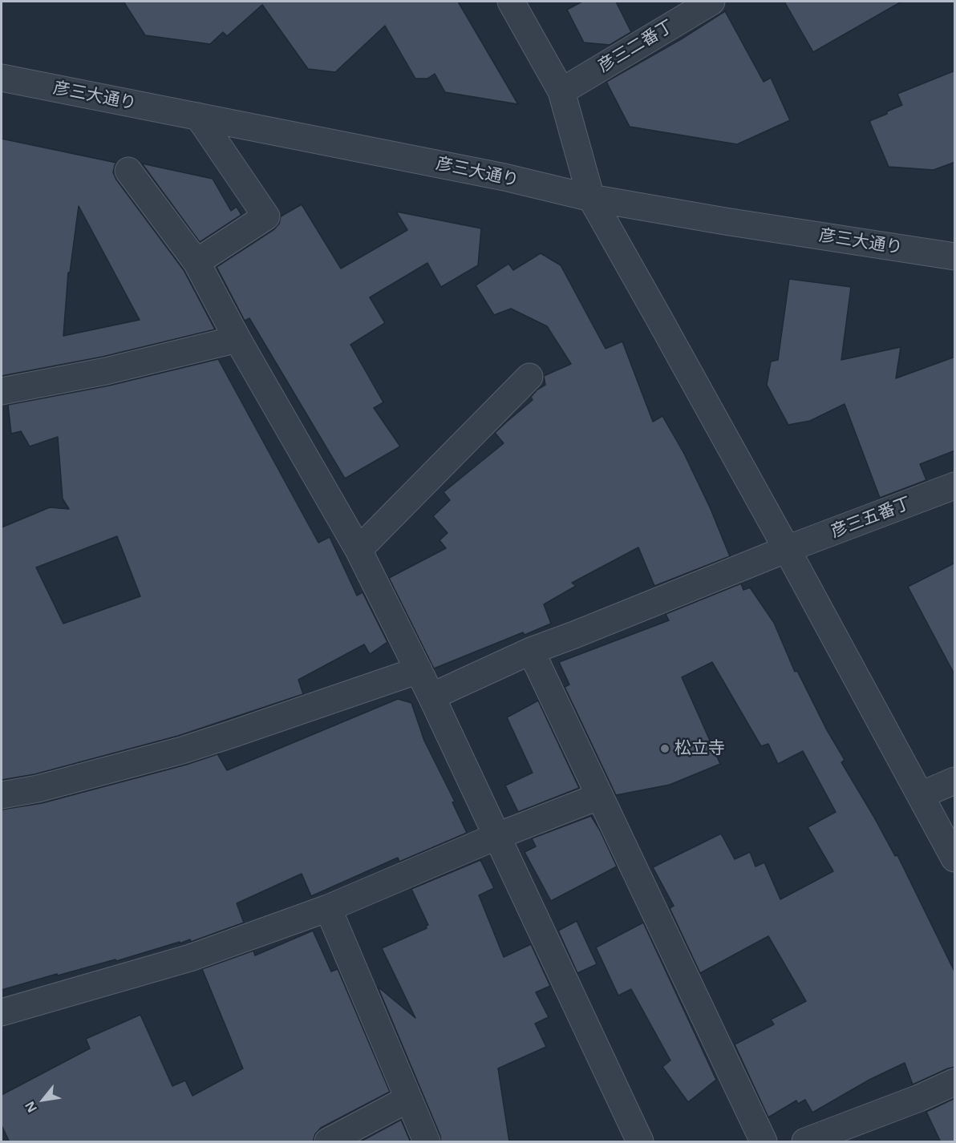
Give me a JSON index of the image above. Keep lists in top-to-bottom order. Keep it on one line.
{"streets":{"street":["彦三二番丁","彦三大通り","彦三五番丁"]},"places":["松立寺"],"north":"bottom left"}
